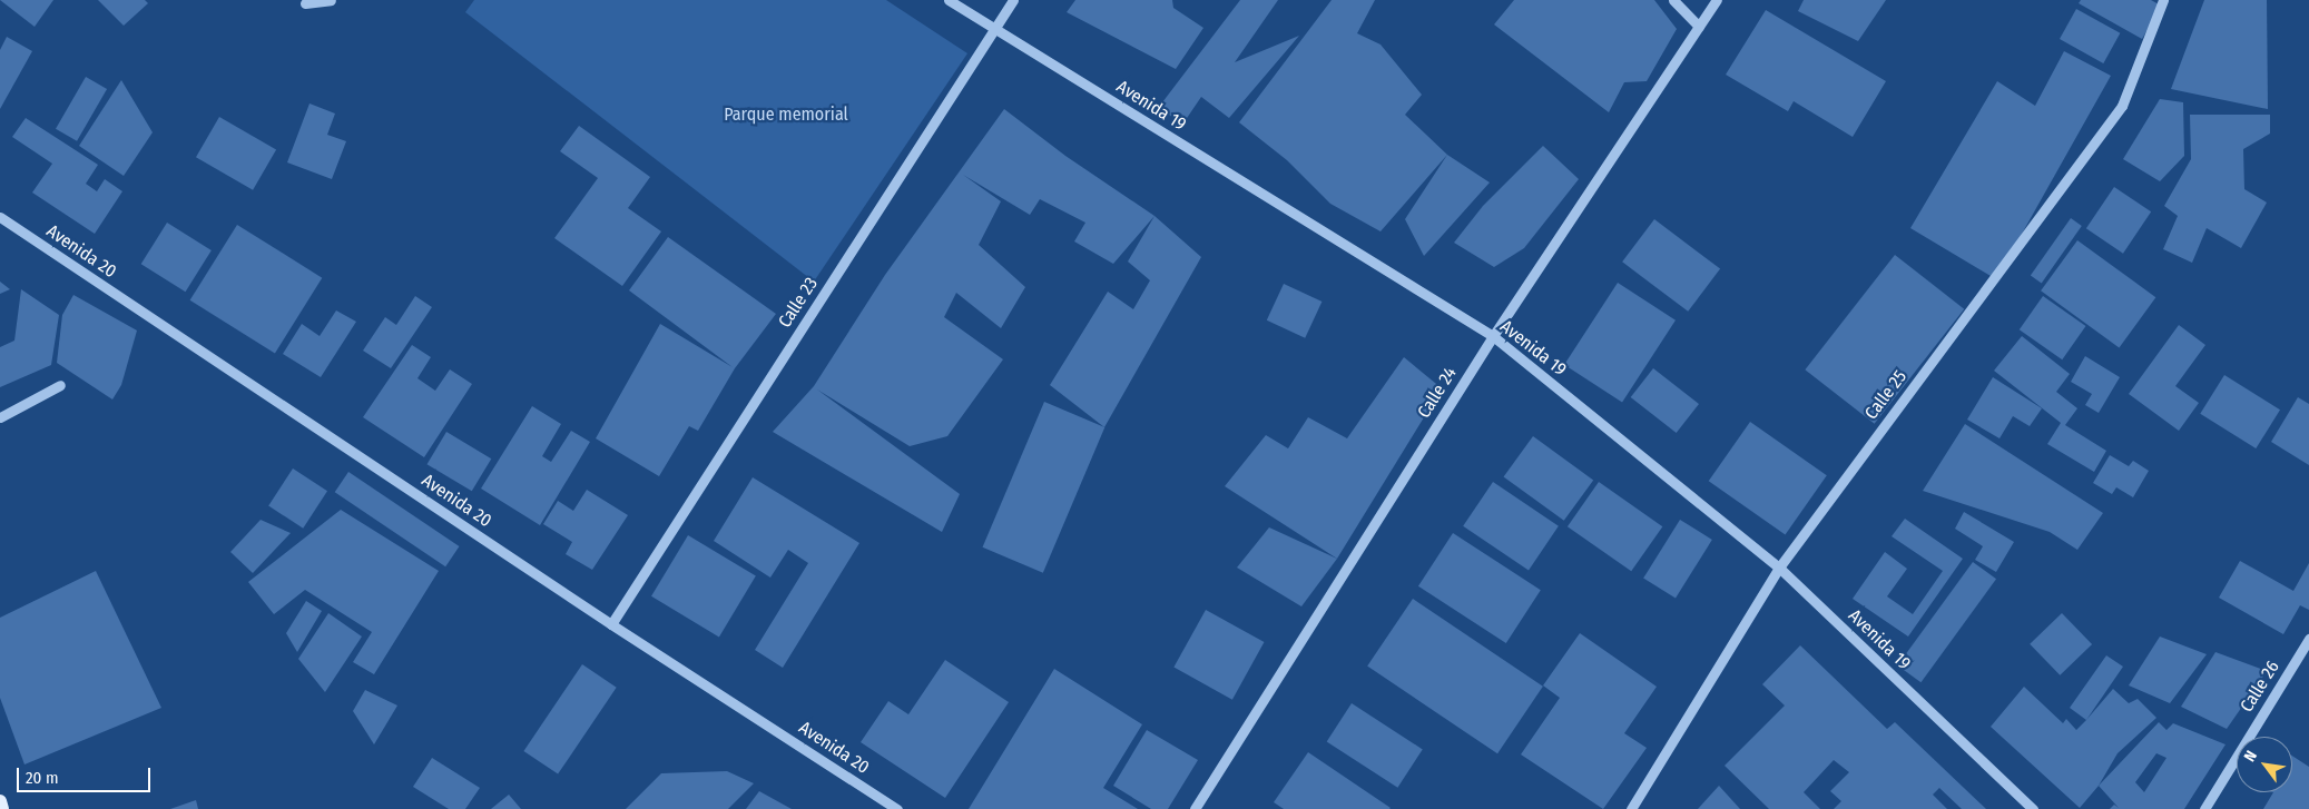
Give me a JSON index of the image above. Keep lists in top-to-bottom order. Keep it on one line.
{"streets":{"street":["Avenida 19","Avenida 20","Calle 23","Calle 24","Calle 25","Calle 26"]},"crossings":[["Avenida 19","Calle 23"],["Avenida 19","Calle 24"],["Avenida 19","Calle 25"],["Avenida 20","Calle 23"]],"parks":["Parque memorial"],"scale_bar":"20 m","north":"top left"}
